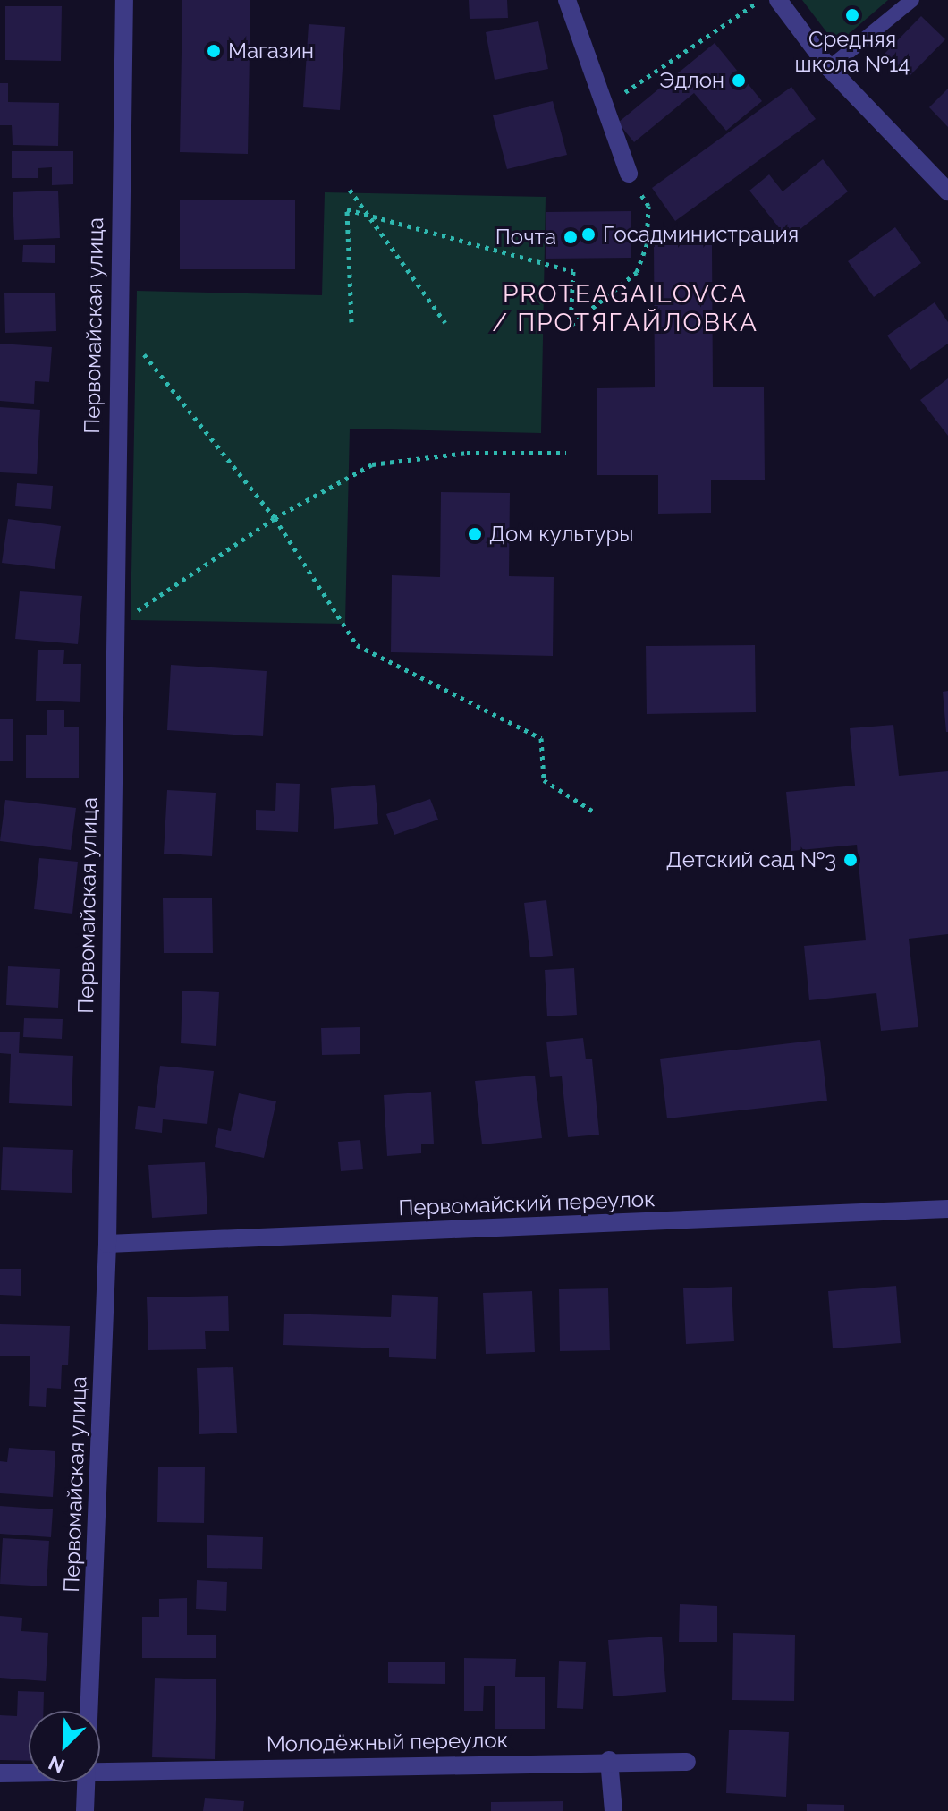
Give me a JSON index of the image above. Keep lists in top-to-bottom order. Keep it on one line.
{"streets":{"street":["Первомайская улица","Первомайский переулок","Молодёжный переулок"]},"crossings":[["Первомайская улица","Первомайский переулок"]],"districts":["PROTEAGAILOVCA / ПРОТЯГАЙЛОВКА"],"places":["Средняя школа №14","Магазин","Эдлон","Госадминистрация","Почта","Дом культуры","Детский сад №3"],"north":"bottom left"}
